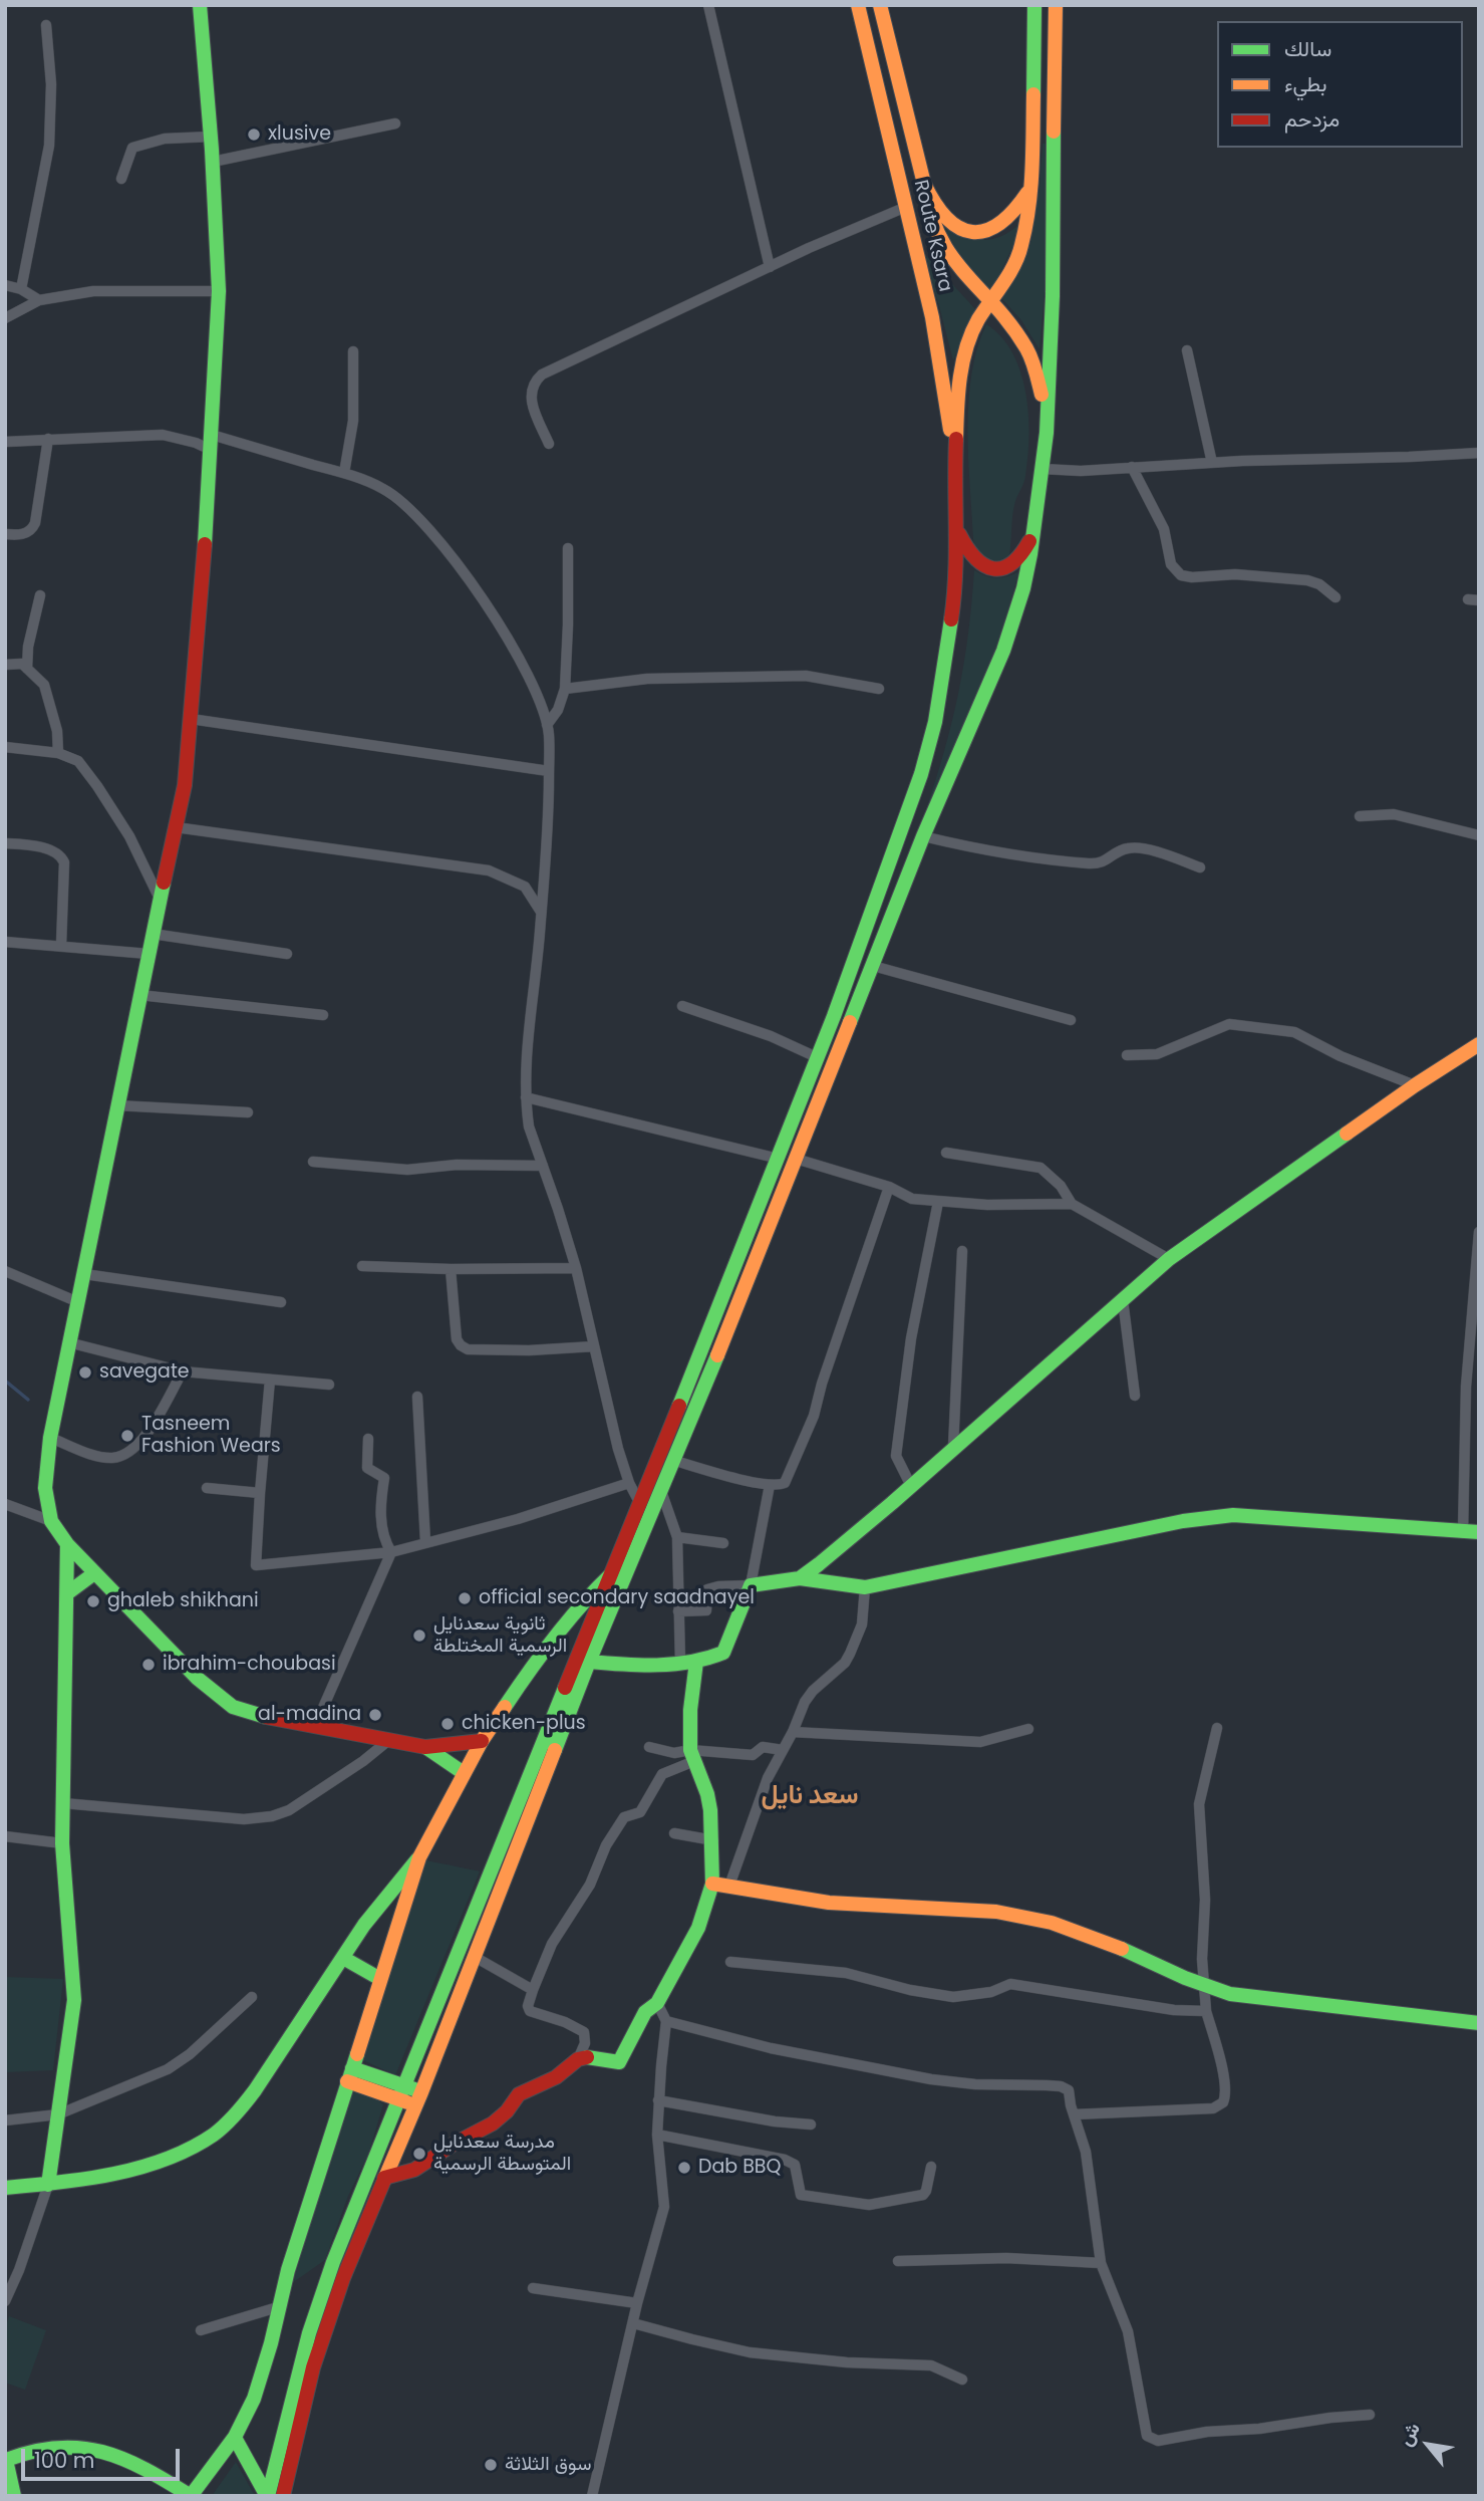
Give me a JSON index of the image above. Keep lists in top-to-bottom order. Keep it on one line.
{"streets":{"main road":["Route Ksara"]},"districts":["سعد نايل"],"places":["xlusive","savegate","Tasneem Fashion Wears","official secondary saadnayel","ghaleb shikhani","ثانوية سعدنايل الرسمية المختلطة","ibrahim-choubasi","al-madina","chicken-plus","مدرسة سعدنايل المتوسطة الرسمية","Dab BBQ","سوق الثلاثة"],"legend":["سالك","بطيء","مزدحم"],"scale_bar":"100 m","north":"top left"}
